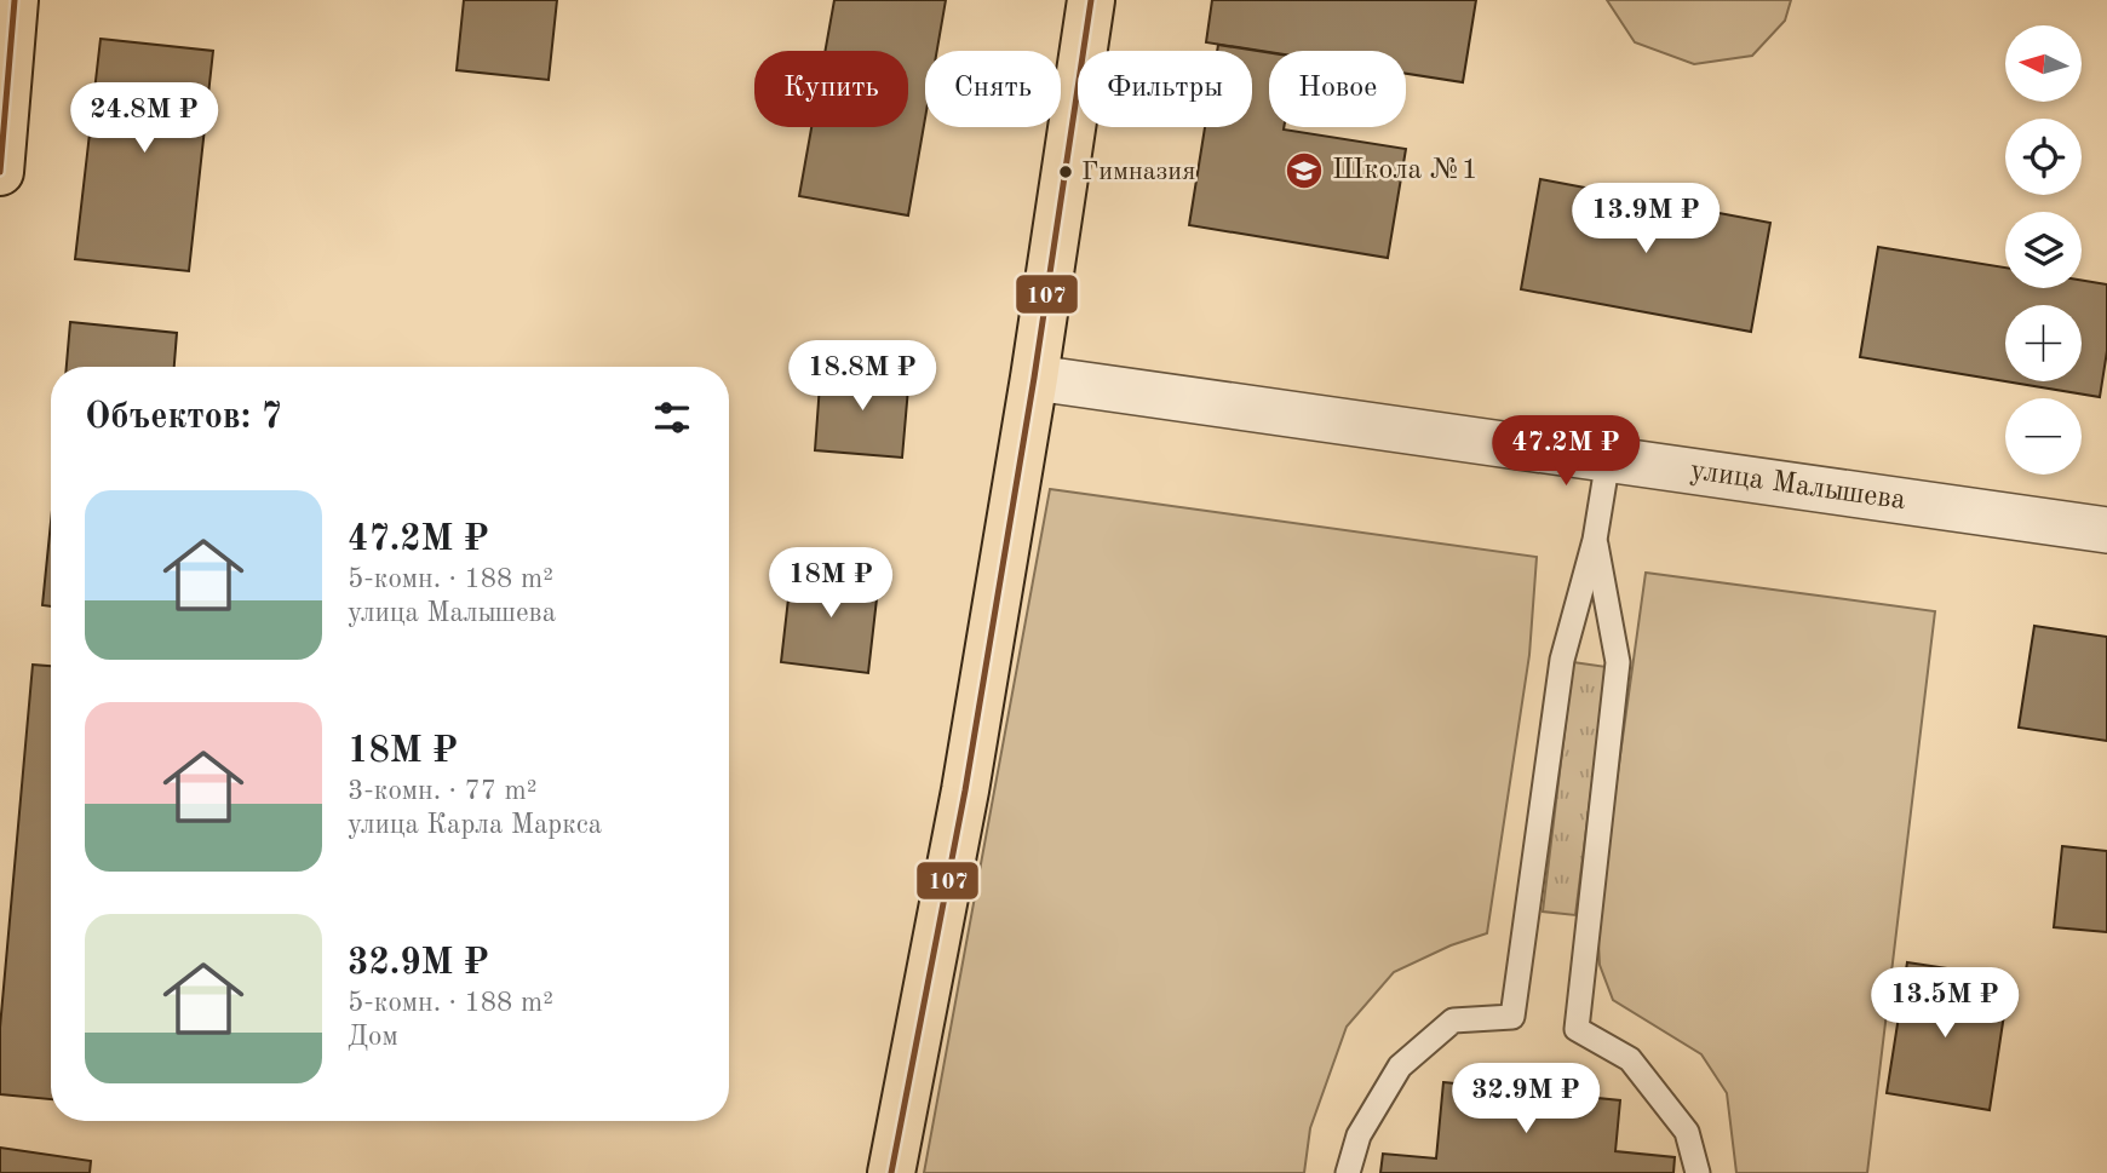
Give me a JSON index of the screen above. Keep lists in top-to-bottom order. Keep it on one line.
{"streets":{"street":["улица Малышева"]},"places":{"school or university":["Школа №1"],"other":["Гимназия"]},"lines":["transit line 107"],"north":"left","page":{"map_buttons":["+","−"],"chip":["Купить","Снять","Фильтры","Новое"],"price":["24.8M ₽","13.9M ₽","18.8M ₽","47.2M ₽","18M ₽","13.5M ₽","32.9M ₽"],"heading":"Объектов: 7","list":[{"name":"47.2M ₽","note":"5-комн. · 188 m² · улица Малышева"},{"name":"18M ₽","note":"3-комн. · 77 m² · улица Карла Маркса"},{"name":"32.9M ₽","note":"5-комн. · 188 m² · Дом"}]}}
